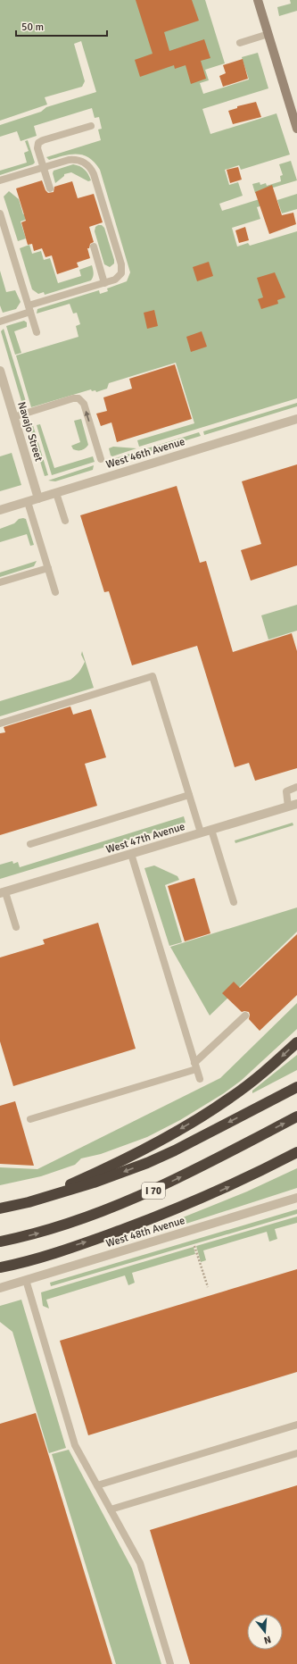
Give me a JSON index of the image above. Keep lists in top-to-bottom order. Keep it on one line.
{"streets":{"highway":["I 70"],"street":["Navajo Street","West 46th Avenue","West 47th Avenue","West 48th Avenue"]},"crossings":[["Navajo Street","West 46th Avenue"]],"scale_bar":"50 m","north":"bottom"}
